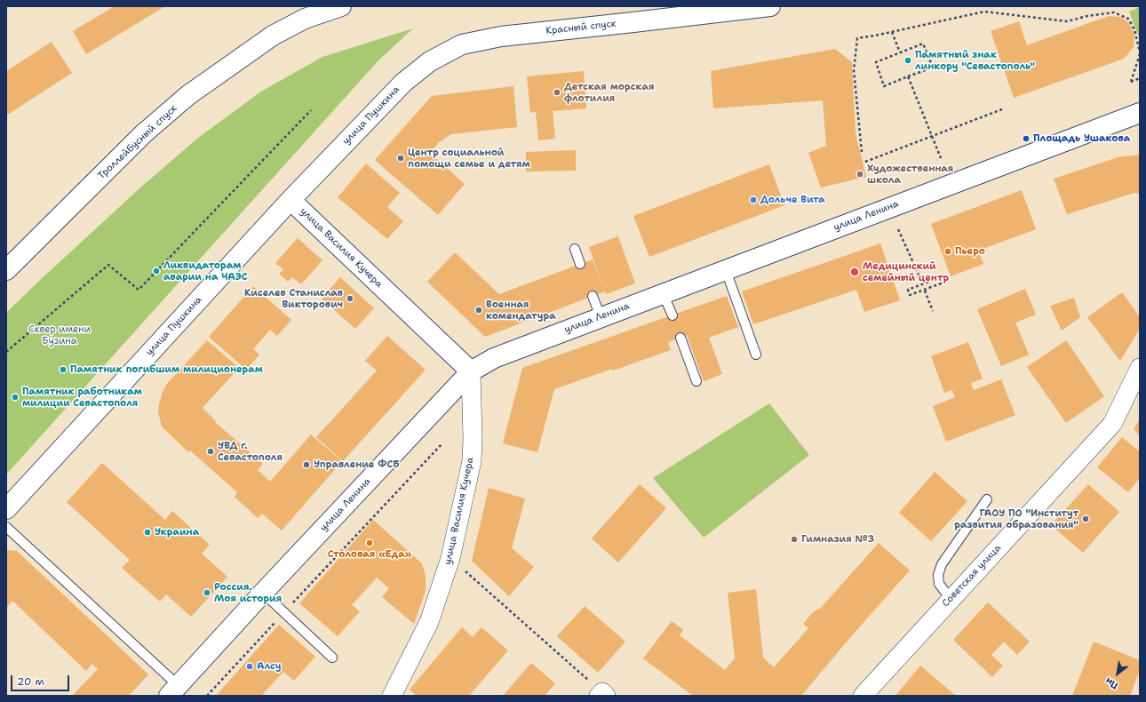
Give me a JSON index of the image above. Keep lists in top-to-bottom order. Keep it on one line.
{"streets":{"main road":["Красный спуск","улица Пушкина","Троллейбусный спуск","улица Ленина","улица Василия Кучера"],"street":["Советская улица"]},"crossings":[["Красный спуск","улица Пушкина"],["улица Пушкина","улица Василия Кучера"],["улица Ленина","улица Василия Кучера"]],"parks":["Сквер имени Бузина"],"places":["Памятный знак линкору \"Севастополь\"","Детская морская флотилия","Площадь Ушакова","Центр социальной помощи семье и детям","Художественная школа","Дольче Вита","Пьеро","Ликвидаторам аварии на ЧАЭС","Медицинский семейный центр","Киселев Станислав Викторович","Военная комендатура","Памятник погибшим милиционерам","Памятник работникам милиции Севастополя","УВД г. Севастополя","Управление ФСБ","ГАОУ ПО \"Институт развития образования\"","Украина","Гимназия №3","Столовая «Еда»","Россия. Моя история","Алсу"],"scale_bar":"20 m","north":"bottom left"}
